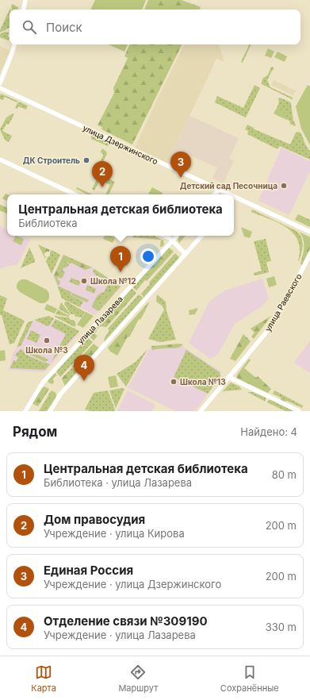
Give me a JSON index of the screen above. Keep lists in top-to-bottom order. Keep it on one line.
{"streets":{"main road":["улица Дзержинского","улица Раевского","улица Лазарева"]},"places":["ДК Строитель","Детский сад Песочница","Школа №12","Школа №3","Школа №13"],"page":{"search":"Поиск","pins":["3","2","1","4"],"popup":["Центральная детская библиотека","Библиотека"],"heading":["Рядом","Найдено: 4"],"list":[{"mark":"1","name":"Центральная детская библиотека","note":"Библиотека · улица Лазарева","value":"80 m"},{"mark":"2","name":"Дом правосудия","note":"Учреждение · улица Кирова","value":"200 m"},{"mark":"3","name":"Единая Россия","note":"Учреждение · улица Дзержинского","value":"200 m"},{"mark":"4","name":"Отделение связи №309190","note":"Учреждение · улица Лазарева","value":"330 m"}],"nav":["Карта","Маршрут","Сохранённые"]}}
